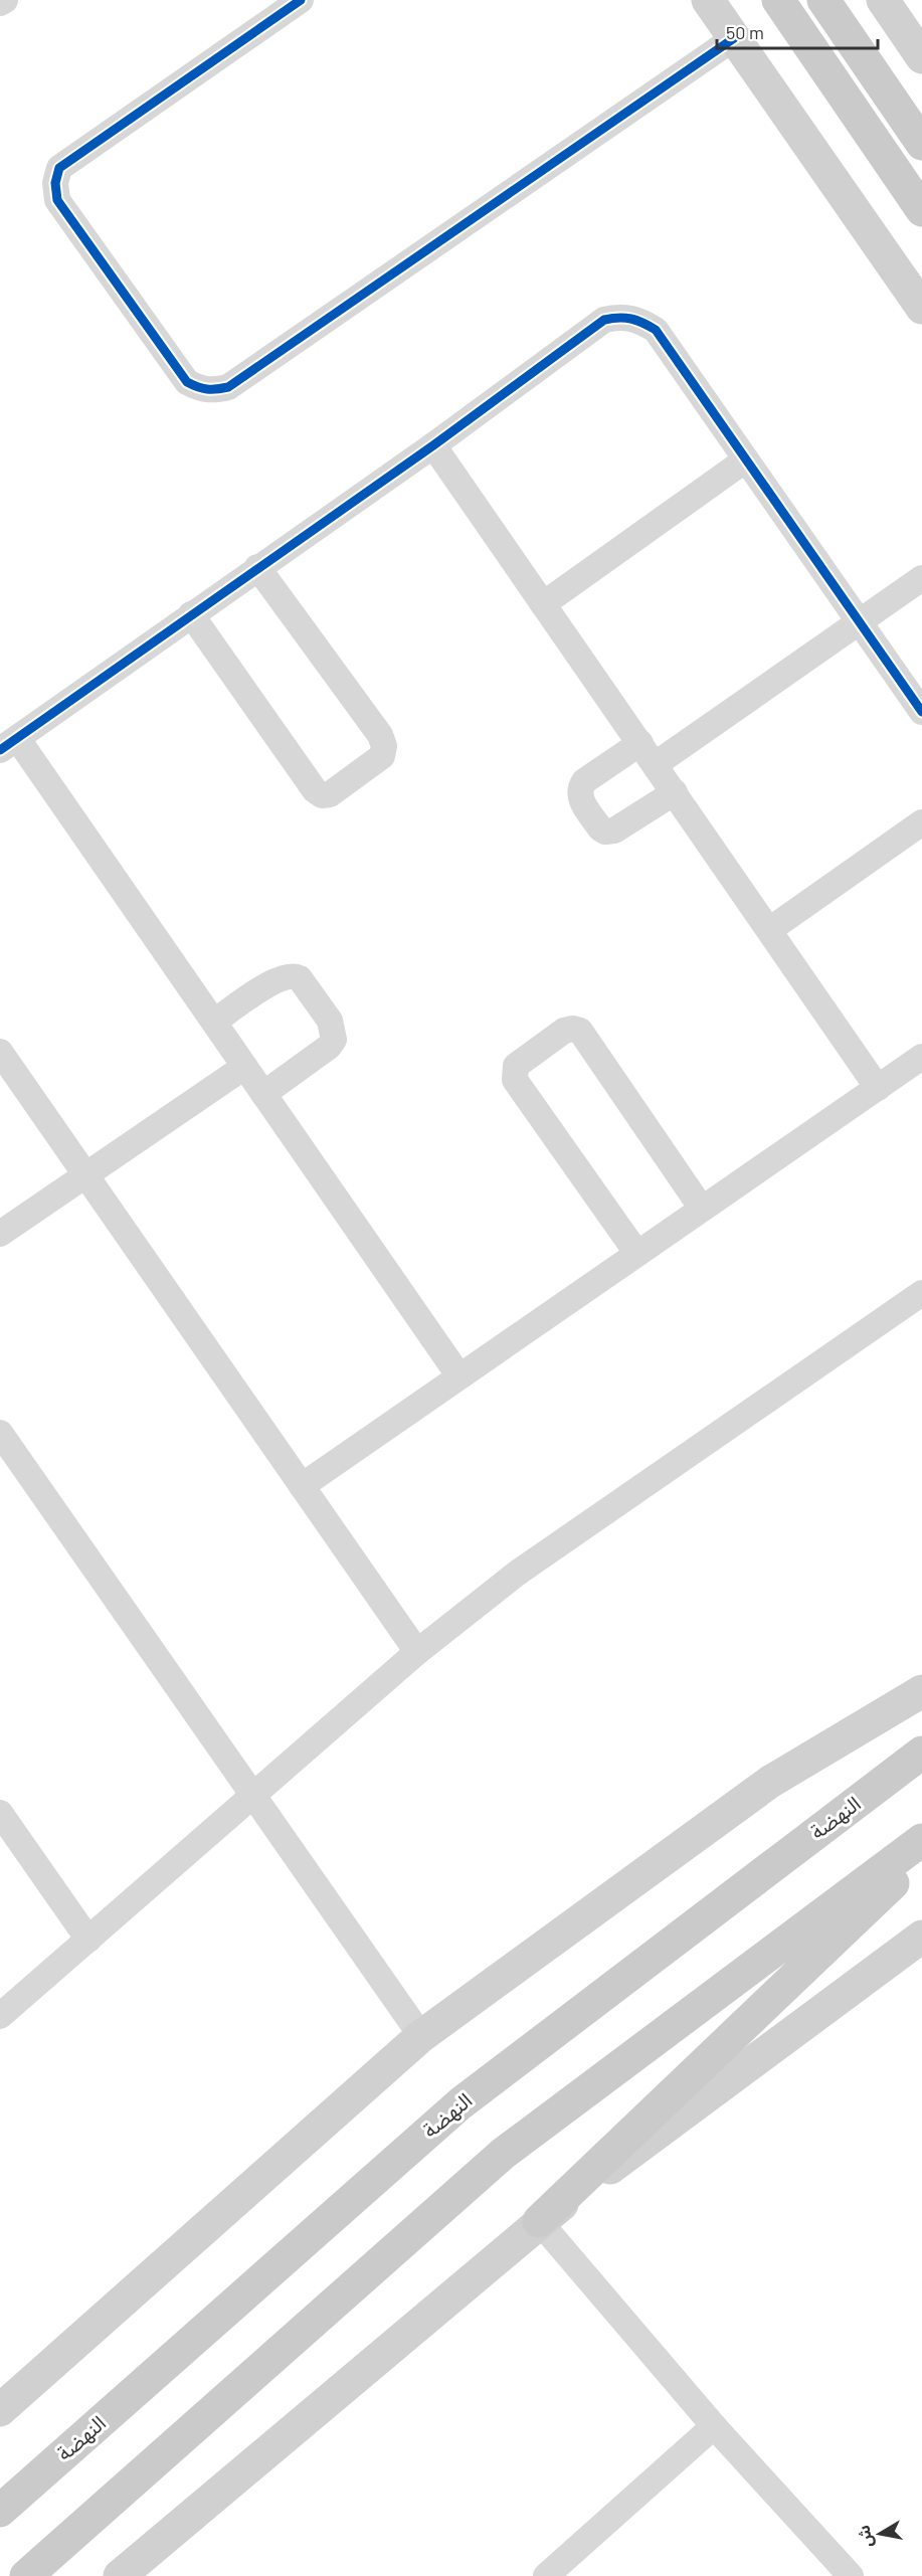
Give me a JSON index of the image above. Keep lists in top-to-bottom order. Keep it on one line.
{"streets":{"main road":["النهضة"]},"scale_bar":"50 m","north":"left"}
